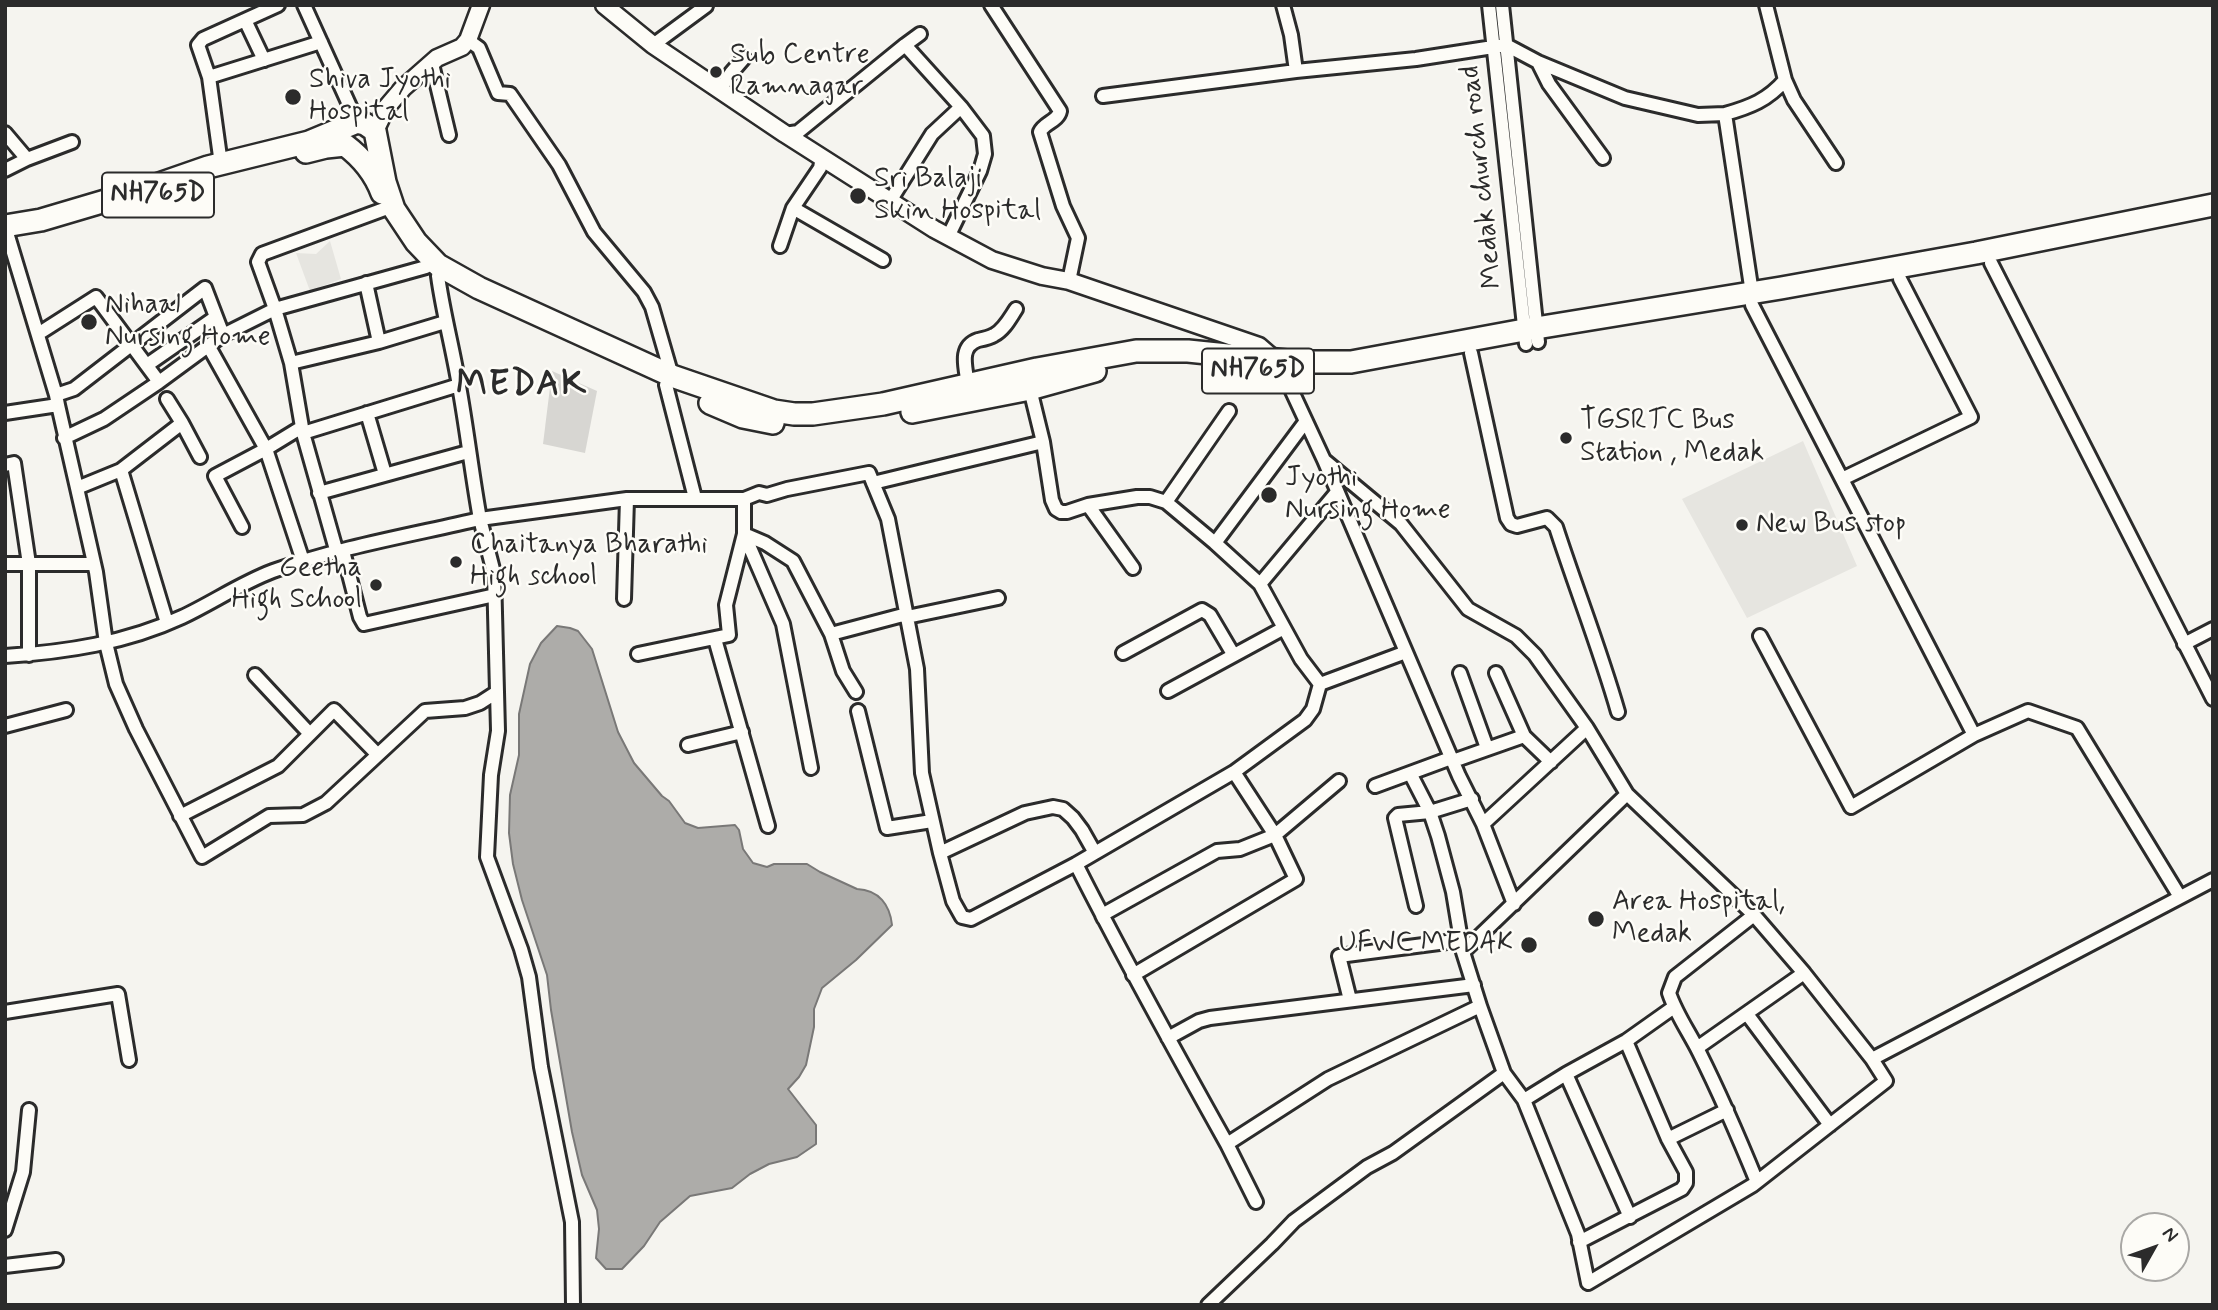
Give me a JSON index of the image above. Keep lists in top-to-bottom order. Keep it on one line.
{"streets":{"highway":["NH765D"],"street":["Medak church road"]},"crossings":[["Medak church road","NH765D"]],"districts":["MEDAK"],"places":["Sub Centre Ramnagar","Shiva Jyothi Hospital","Sri Balaji Skin Hospital","Nihaal Nursing Home","TGSRTC Bus Station , Medak","Jyothi Nursing Home","New Bus stop","Chaitanya Bharathi High school","Geetha High School","Area Hospital, Medak","UFWC MEDAK"],"north":"top right"}
